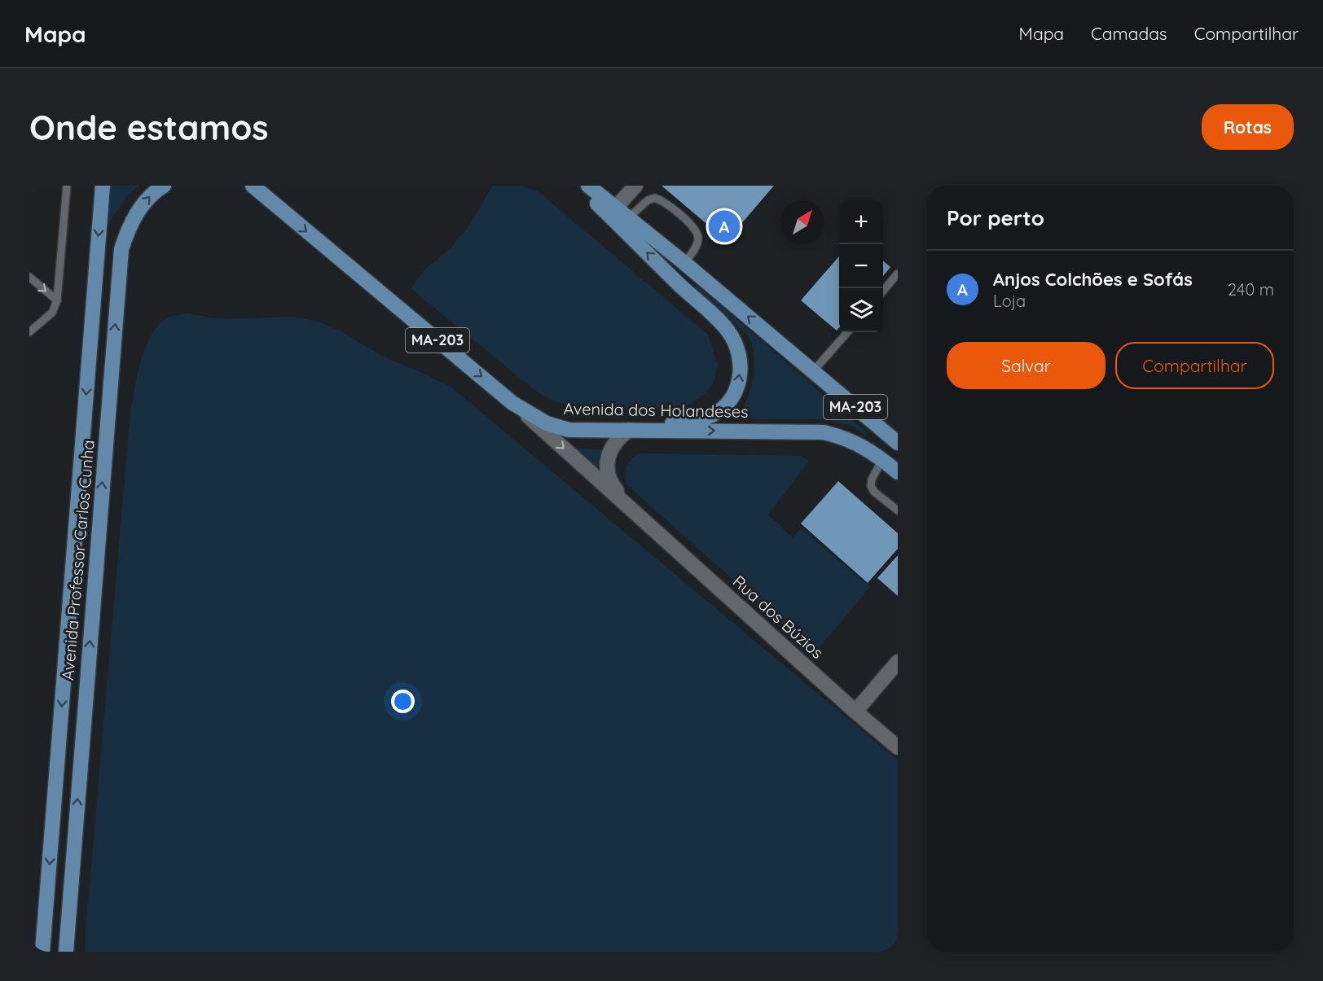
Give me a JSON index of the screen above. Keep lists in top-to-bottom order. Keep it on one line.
{"streets":{"main road":["MA-203","Avenida dos Holandeses","Avenida Professor Carlos Cunha","Rua dos Búzios"]},"crossings":[["Avenida dos Holandeses","Rua dos Búzios"]],"north":"top right","page":{"header":"Mapa","nav":["Mapa","Camadas","Compartilhar"],"buttons":["Rotas",["Salvar","Compartilhar"]],"title":"Onde estamos","heading":"Por perto","map_buttons":["+","−"],"pins":"A","list":[{"mark":"A","name":"Anjos Colchões e Sofás","note":"Loja","value":"240 m"}]}}
